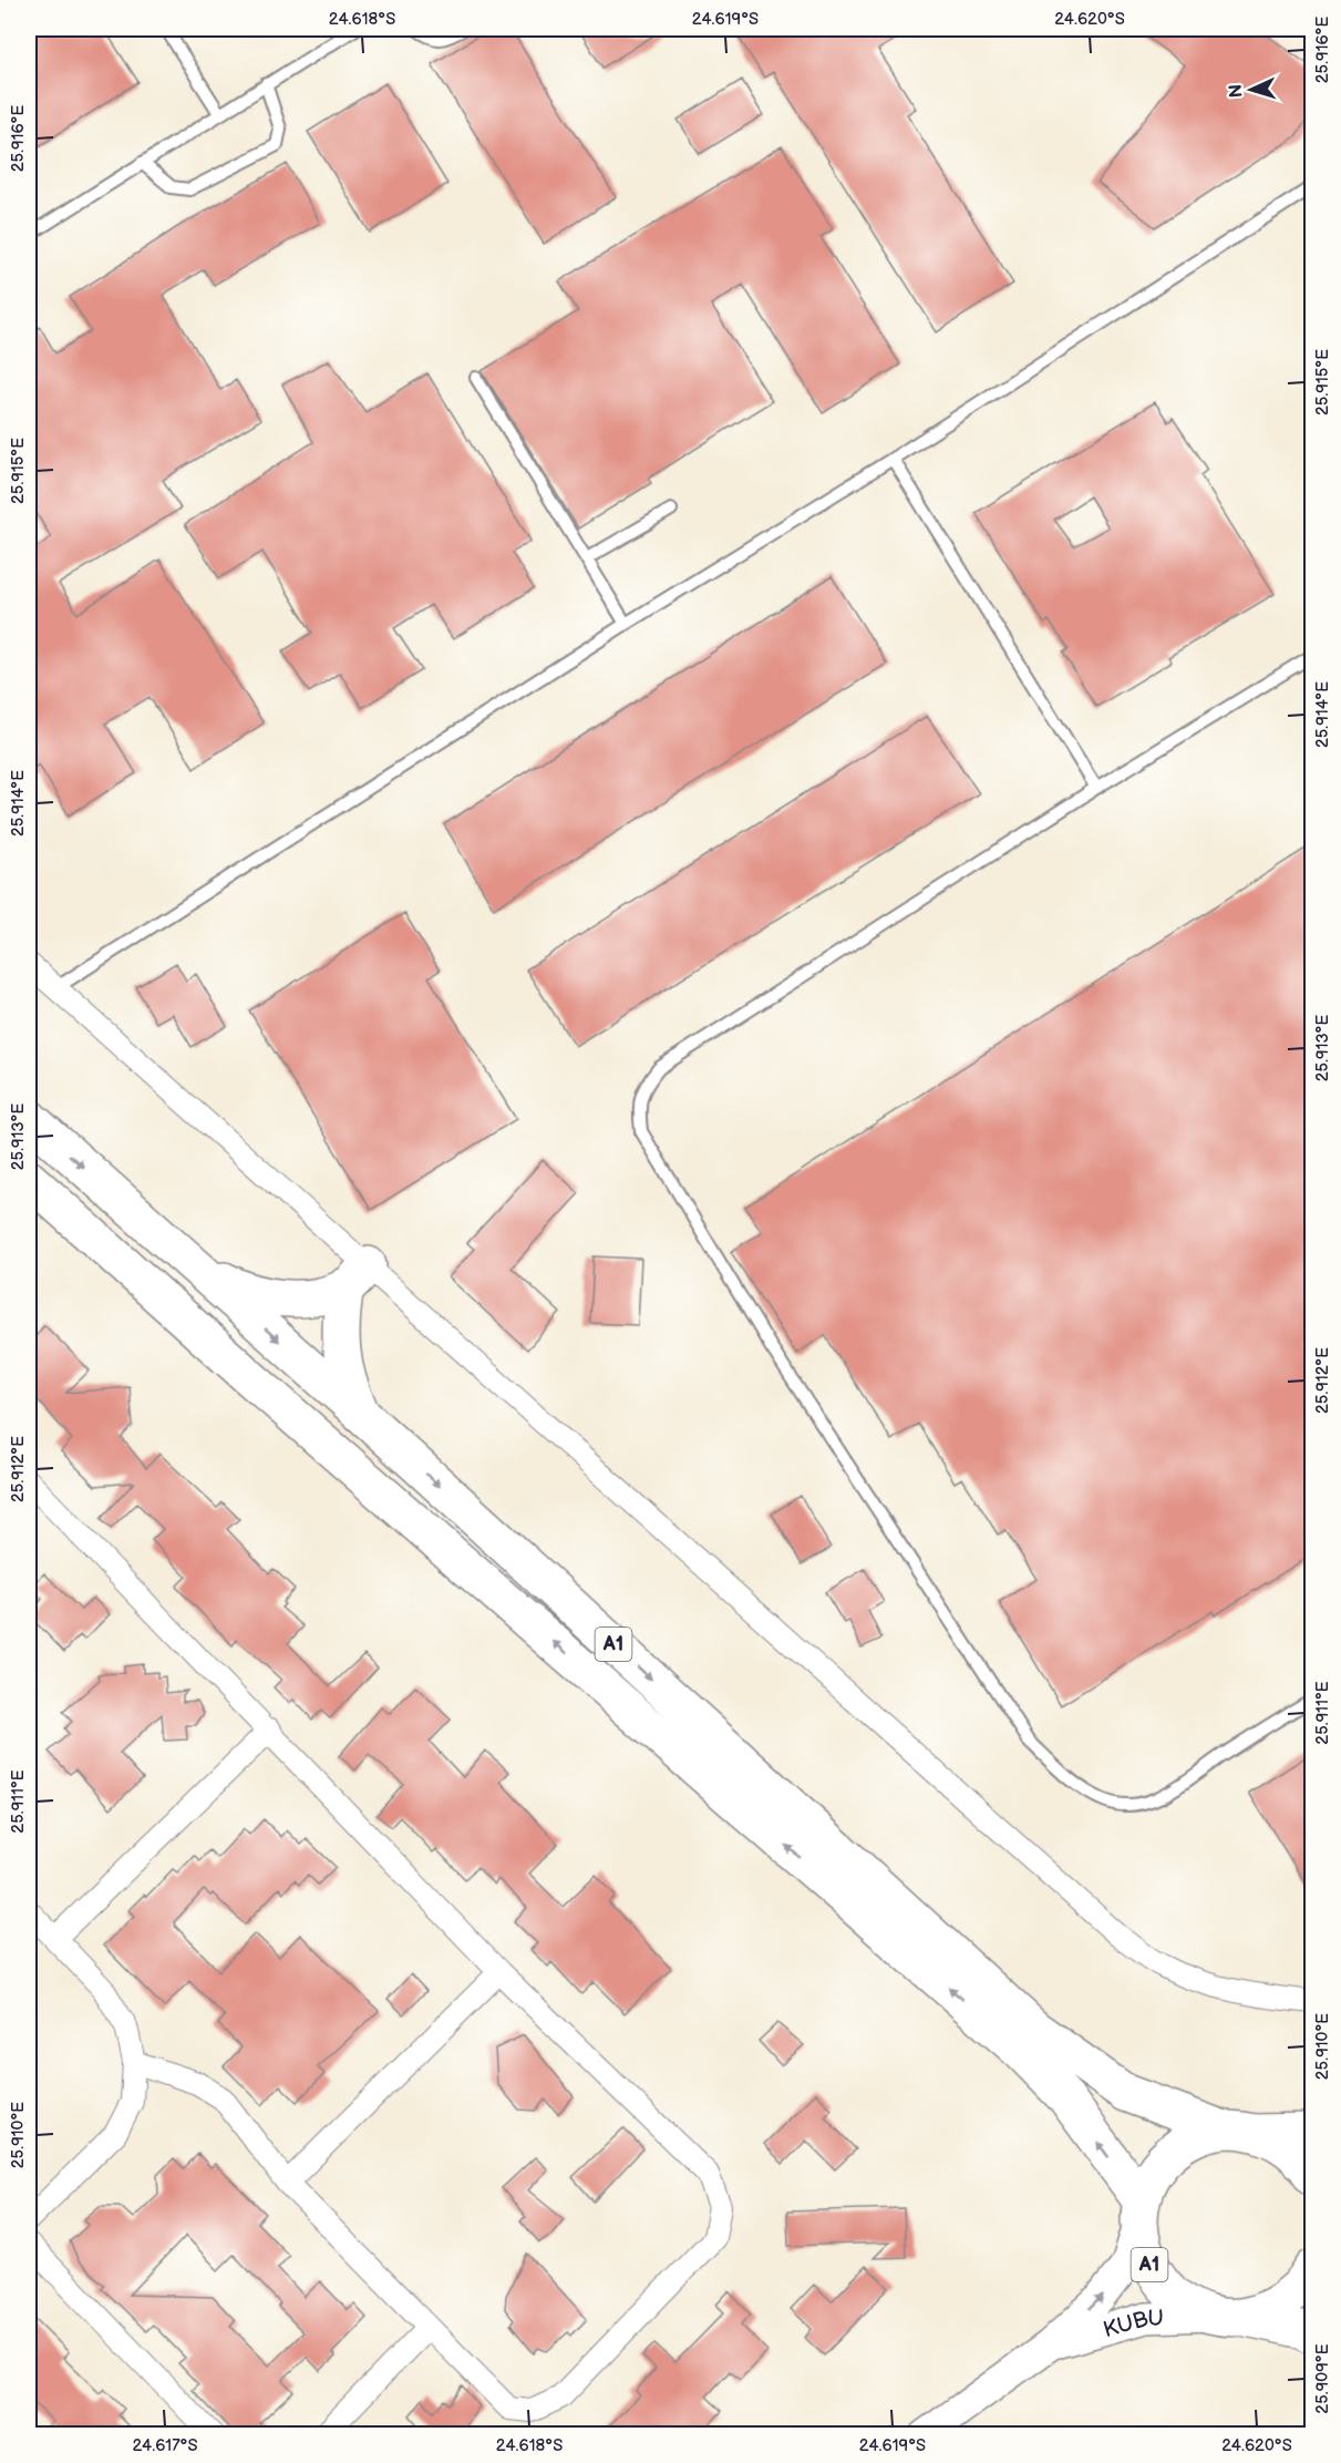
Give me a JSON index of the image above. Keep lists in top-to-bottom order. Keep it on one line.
{"streets":{"highway":["A1"],"main road":["KUBU"]},"crossings":[["A1","KUBU"]],"north":"left","coordinates":["24.618°S","24.619°S","24.620°S","25.916°E","25.915°E","25.914°E","25.913°E","25.912°E","25.911°E","25.910°E","25.909°E","24.617°S"]}
